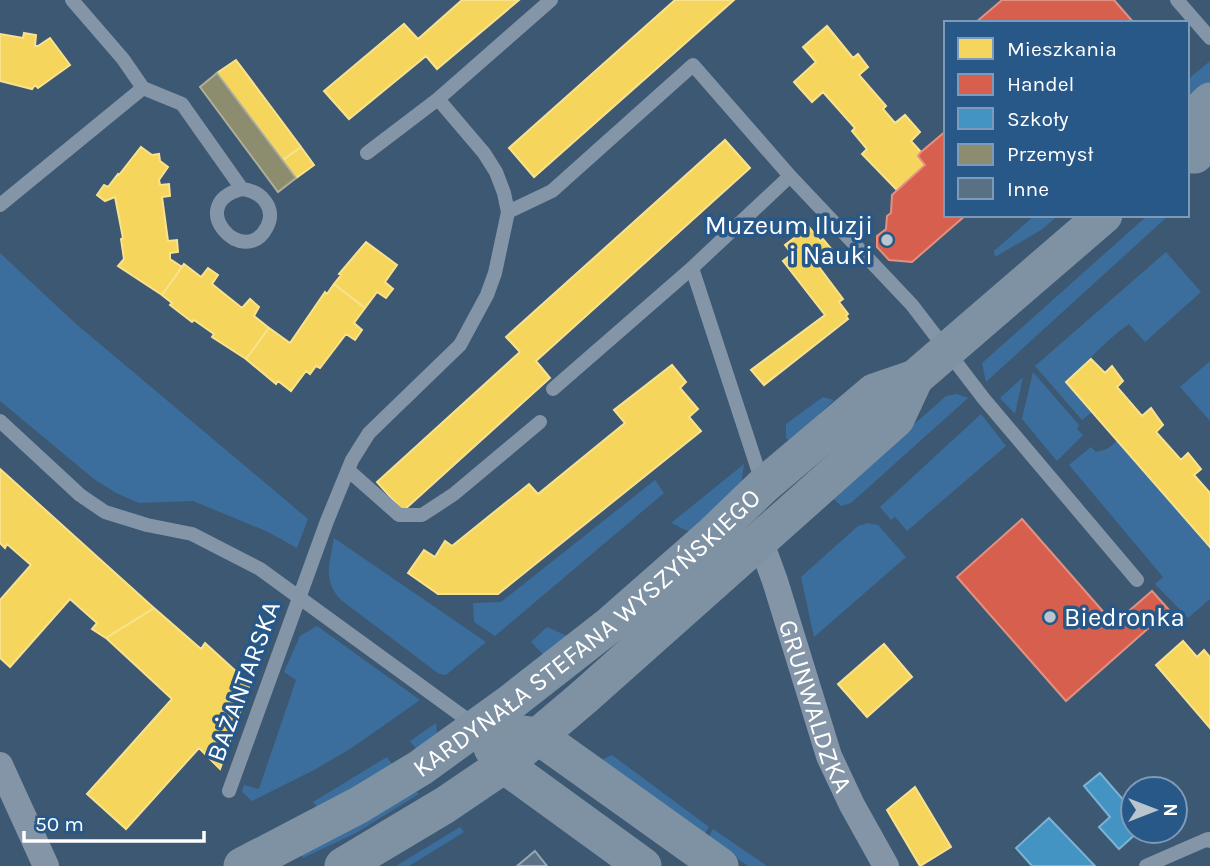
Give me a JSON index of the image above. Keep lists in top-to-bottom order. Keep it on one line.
{"streets":{"street":["KARDYNAŁA STEFANA WYSZYŃSKIEGO","GRUNWALDZKA"],"lane":["BAŻANTARSKA"]},"crossings":[["KARDYNAŁA STEFANA WYSZYŃSKIEGO","BAŻANTARSKA"],["KARDYNAŁA STEFANA WYSZYŃSKIEGO","GRUNWALDZKA"]],"places":["Muzeum Iluzji i Nauki","Biedronka"],"legend":["Mieszkania","Handel","Szkoły","Przemysł","Inne"],"scale_bar":"50 m","north":"right"}
